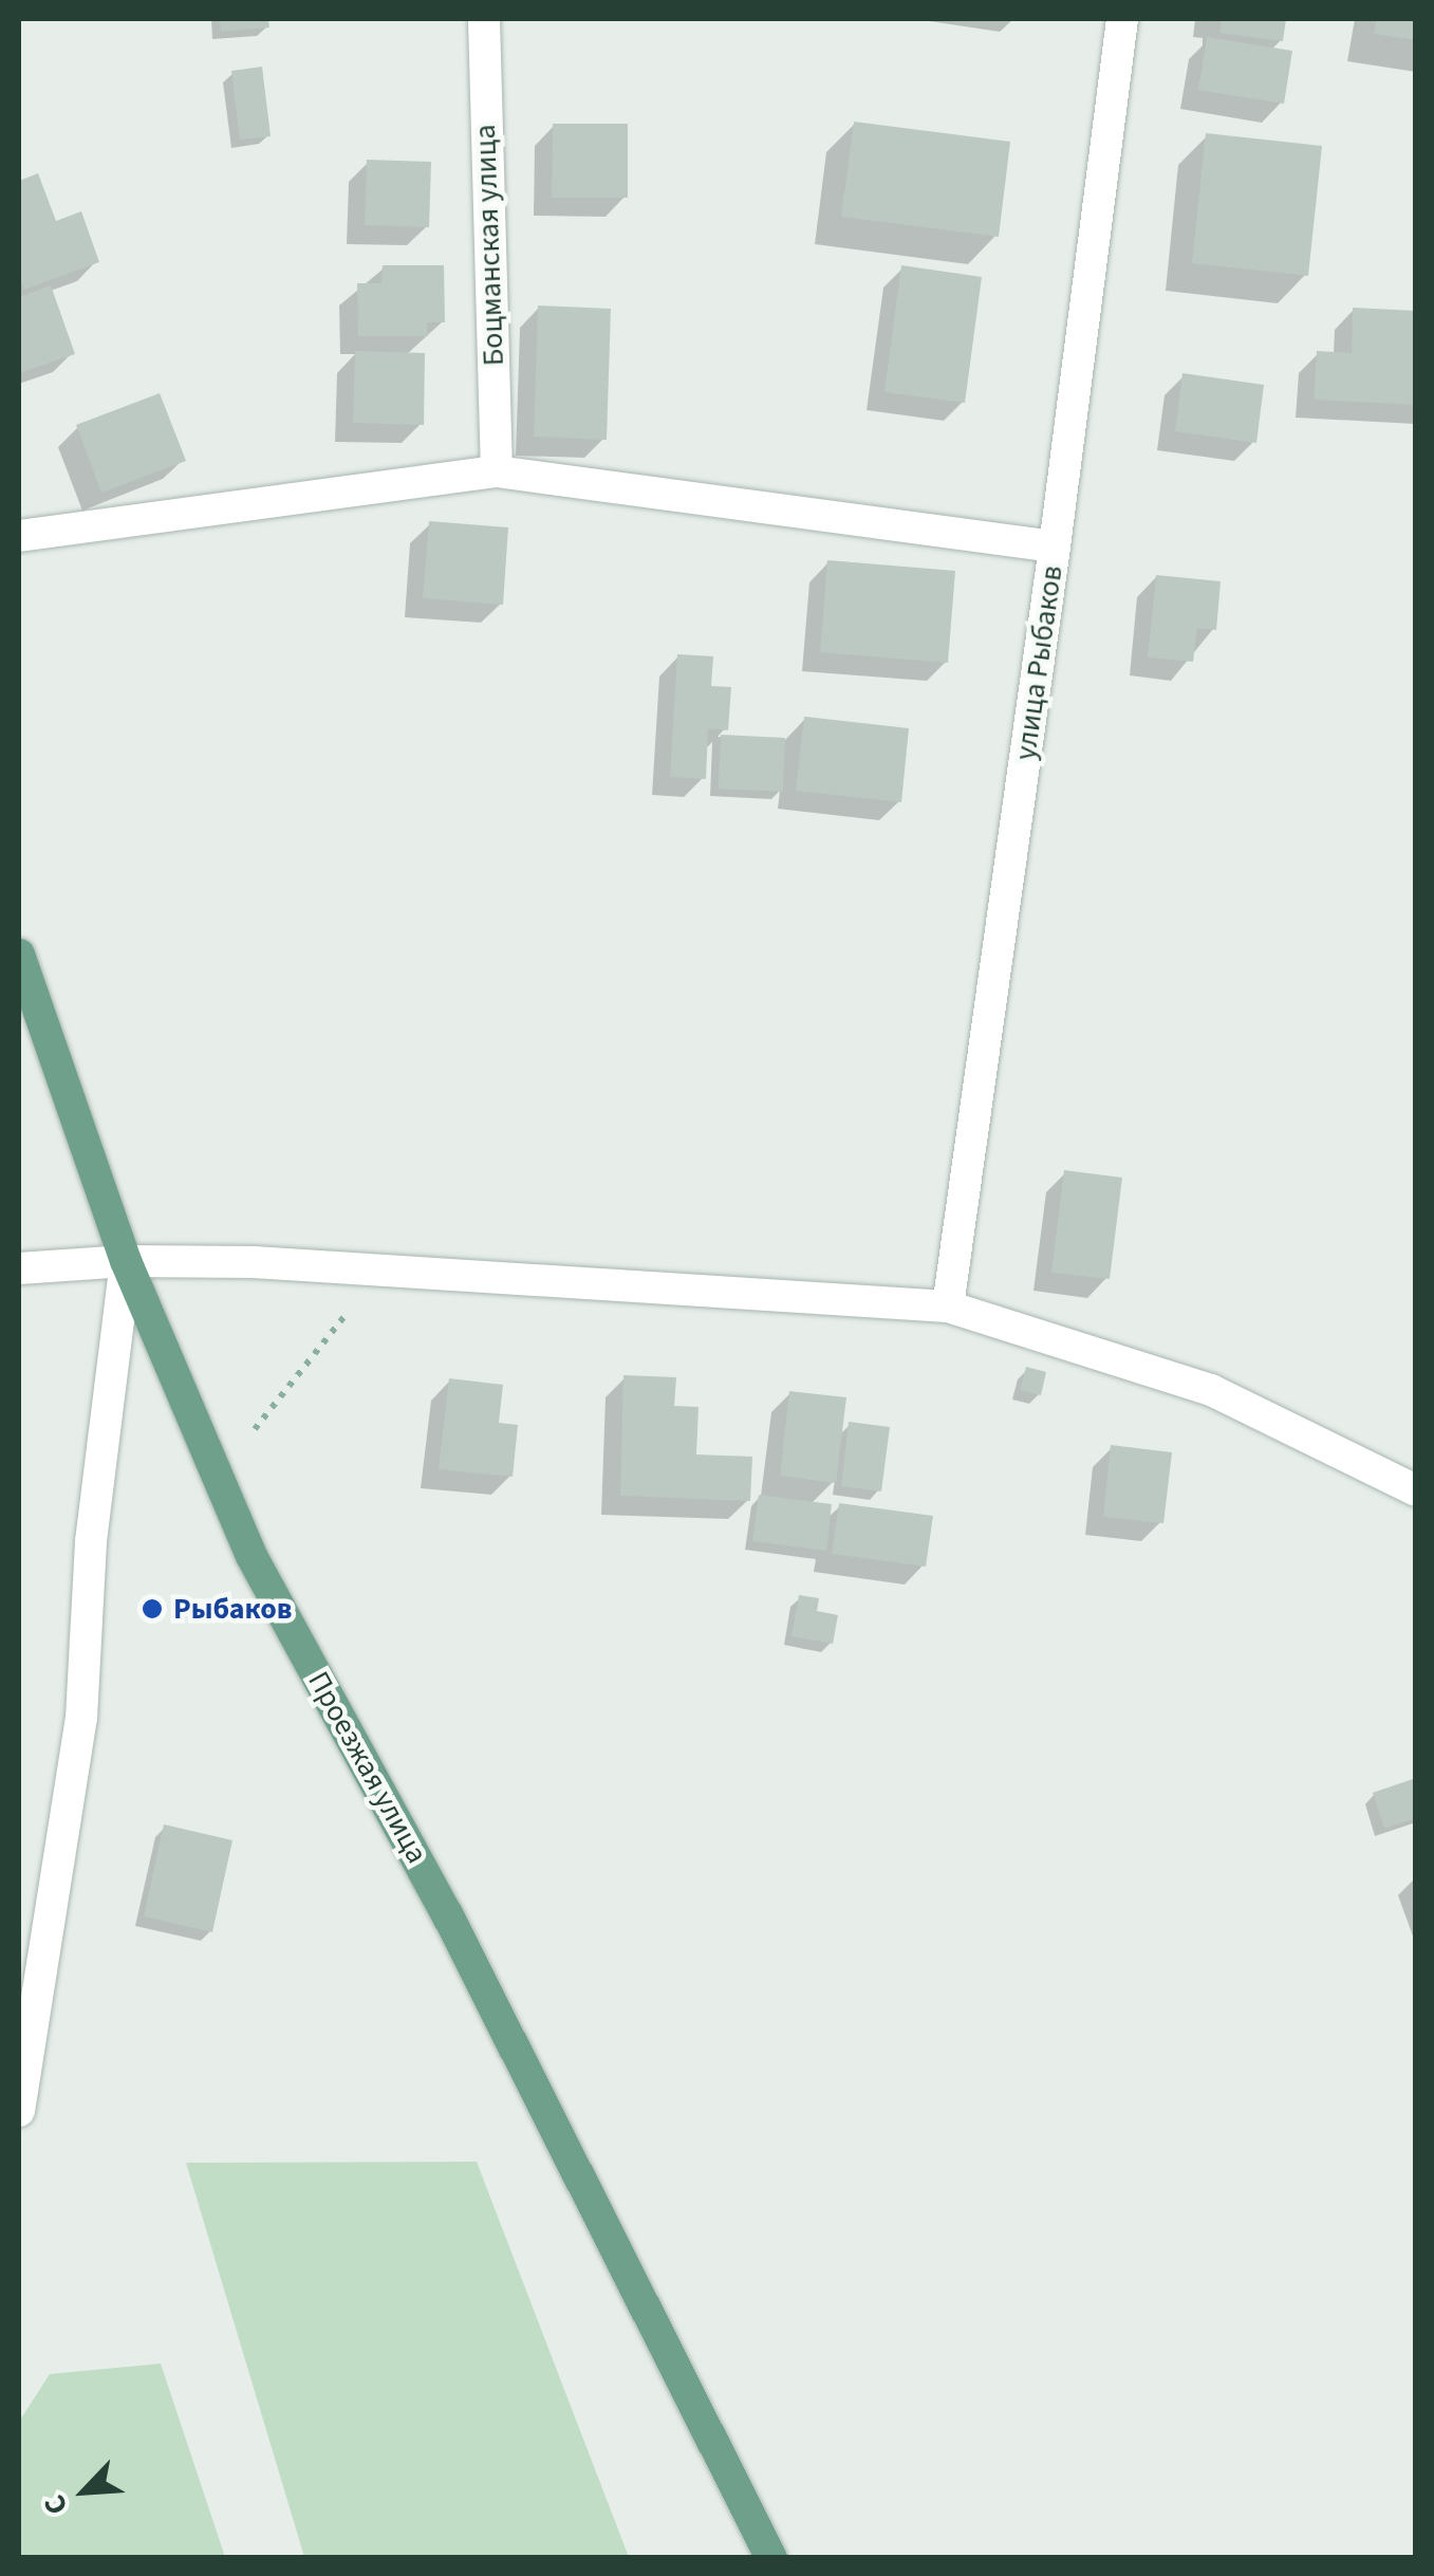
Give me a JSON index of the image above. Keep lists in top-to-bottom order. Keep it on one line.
{"streets":{"main road":["Проезжая улица"],"street":["Боцманская улица","улица Рыбаков"]},"places":["Рыбаков"],"north":"bottom left"}
